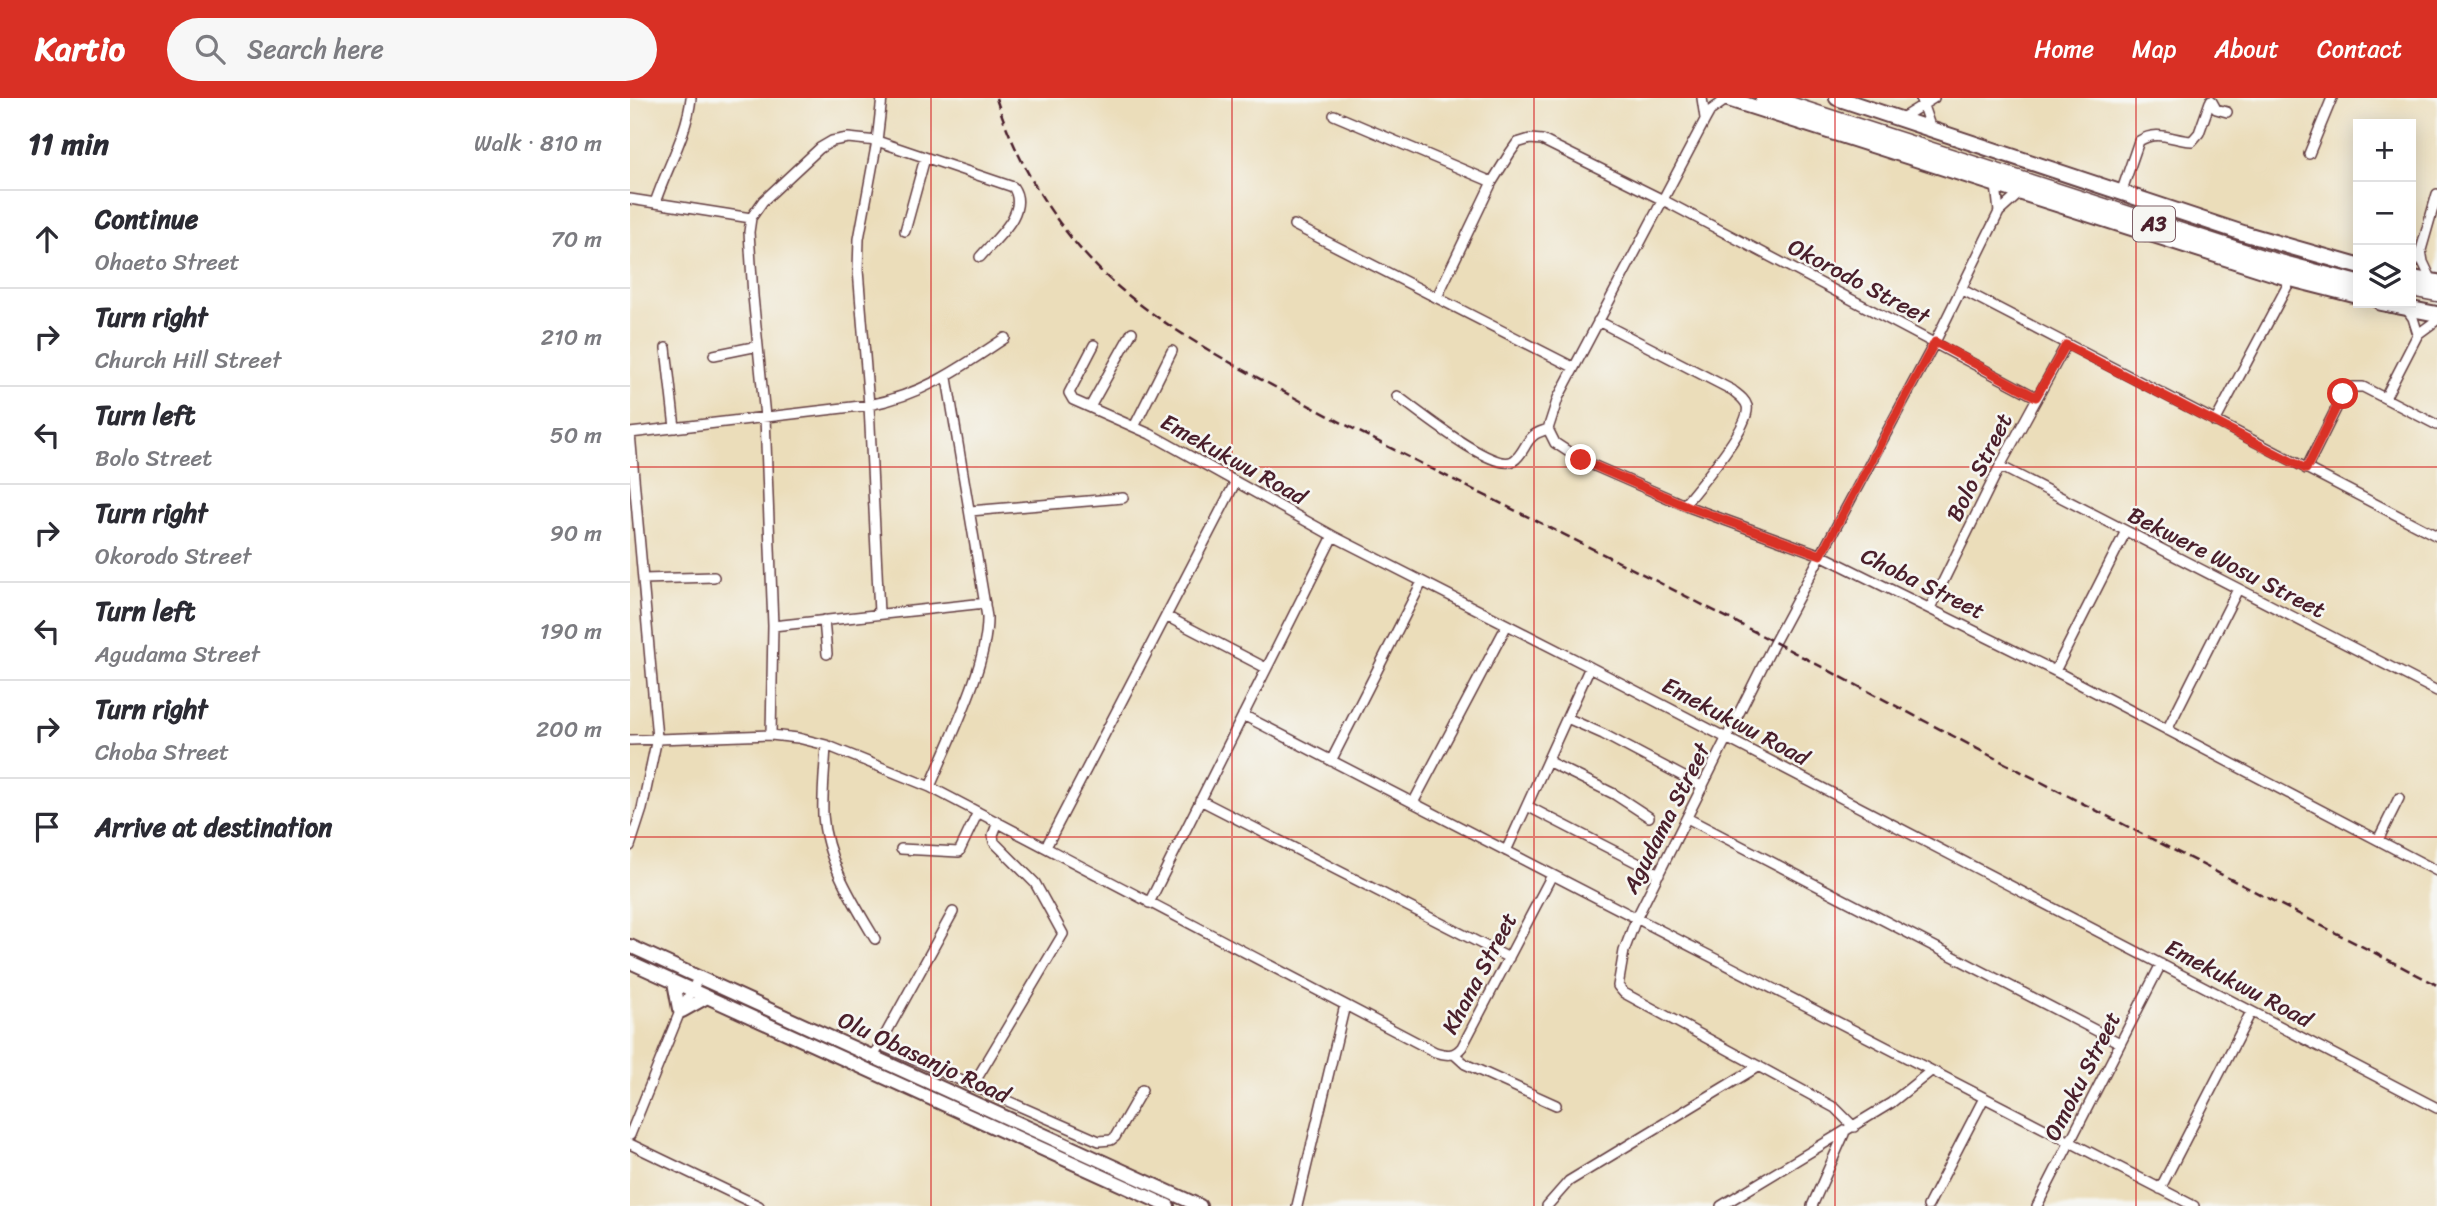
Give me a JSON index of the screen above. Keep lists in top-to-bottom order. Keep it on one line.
{"streets":{"highway":["A3"],"main road":["Olu Obasanjo Road"],"street":["Okorodo Street","Emekukwu Road","Bolo Street","Bekwere Wosu Street","Choba Street","Agudama Street","Khana Street","Omoku Street"]},"crossings":[["Okorodo Street","Bolo Street"],["Okorodo Street","Agudama Street"],["Emekukwu Road","Agudama Street"],["Emekukwu Road","Omoku Street"],["Bolo Street","Bekwere Wosu Street"],["Bolo Street","Choba Street"],["Choba Street","Agudama Street"]],"page":{"header":"Kartio","search":"Search here","nav":["Home","Map","About","Contact"],"heading":["11 min","Walk · 810 m"],"map_buttons":["+","−"],"list":[["Continue","Ohaeto Street","70 m"],["Turn right","Church Hill Street","210 m"],["Turn left","Bolo Street","50 m"],["Turn right","Okorodo Street","90 m"],["Turn left","Agudama Street","190 m"],["Turn right","Choba Street","200 m"],"Arrive at destination"]}}
